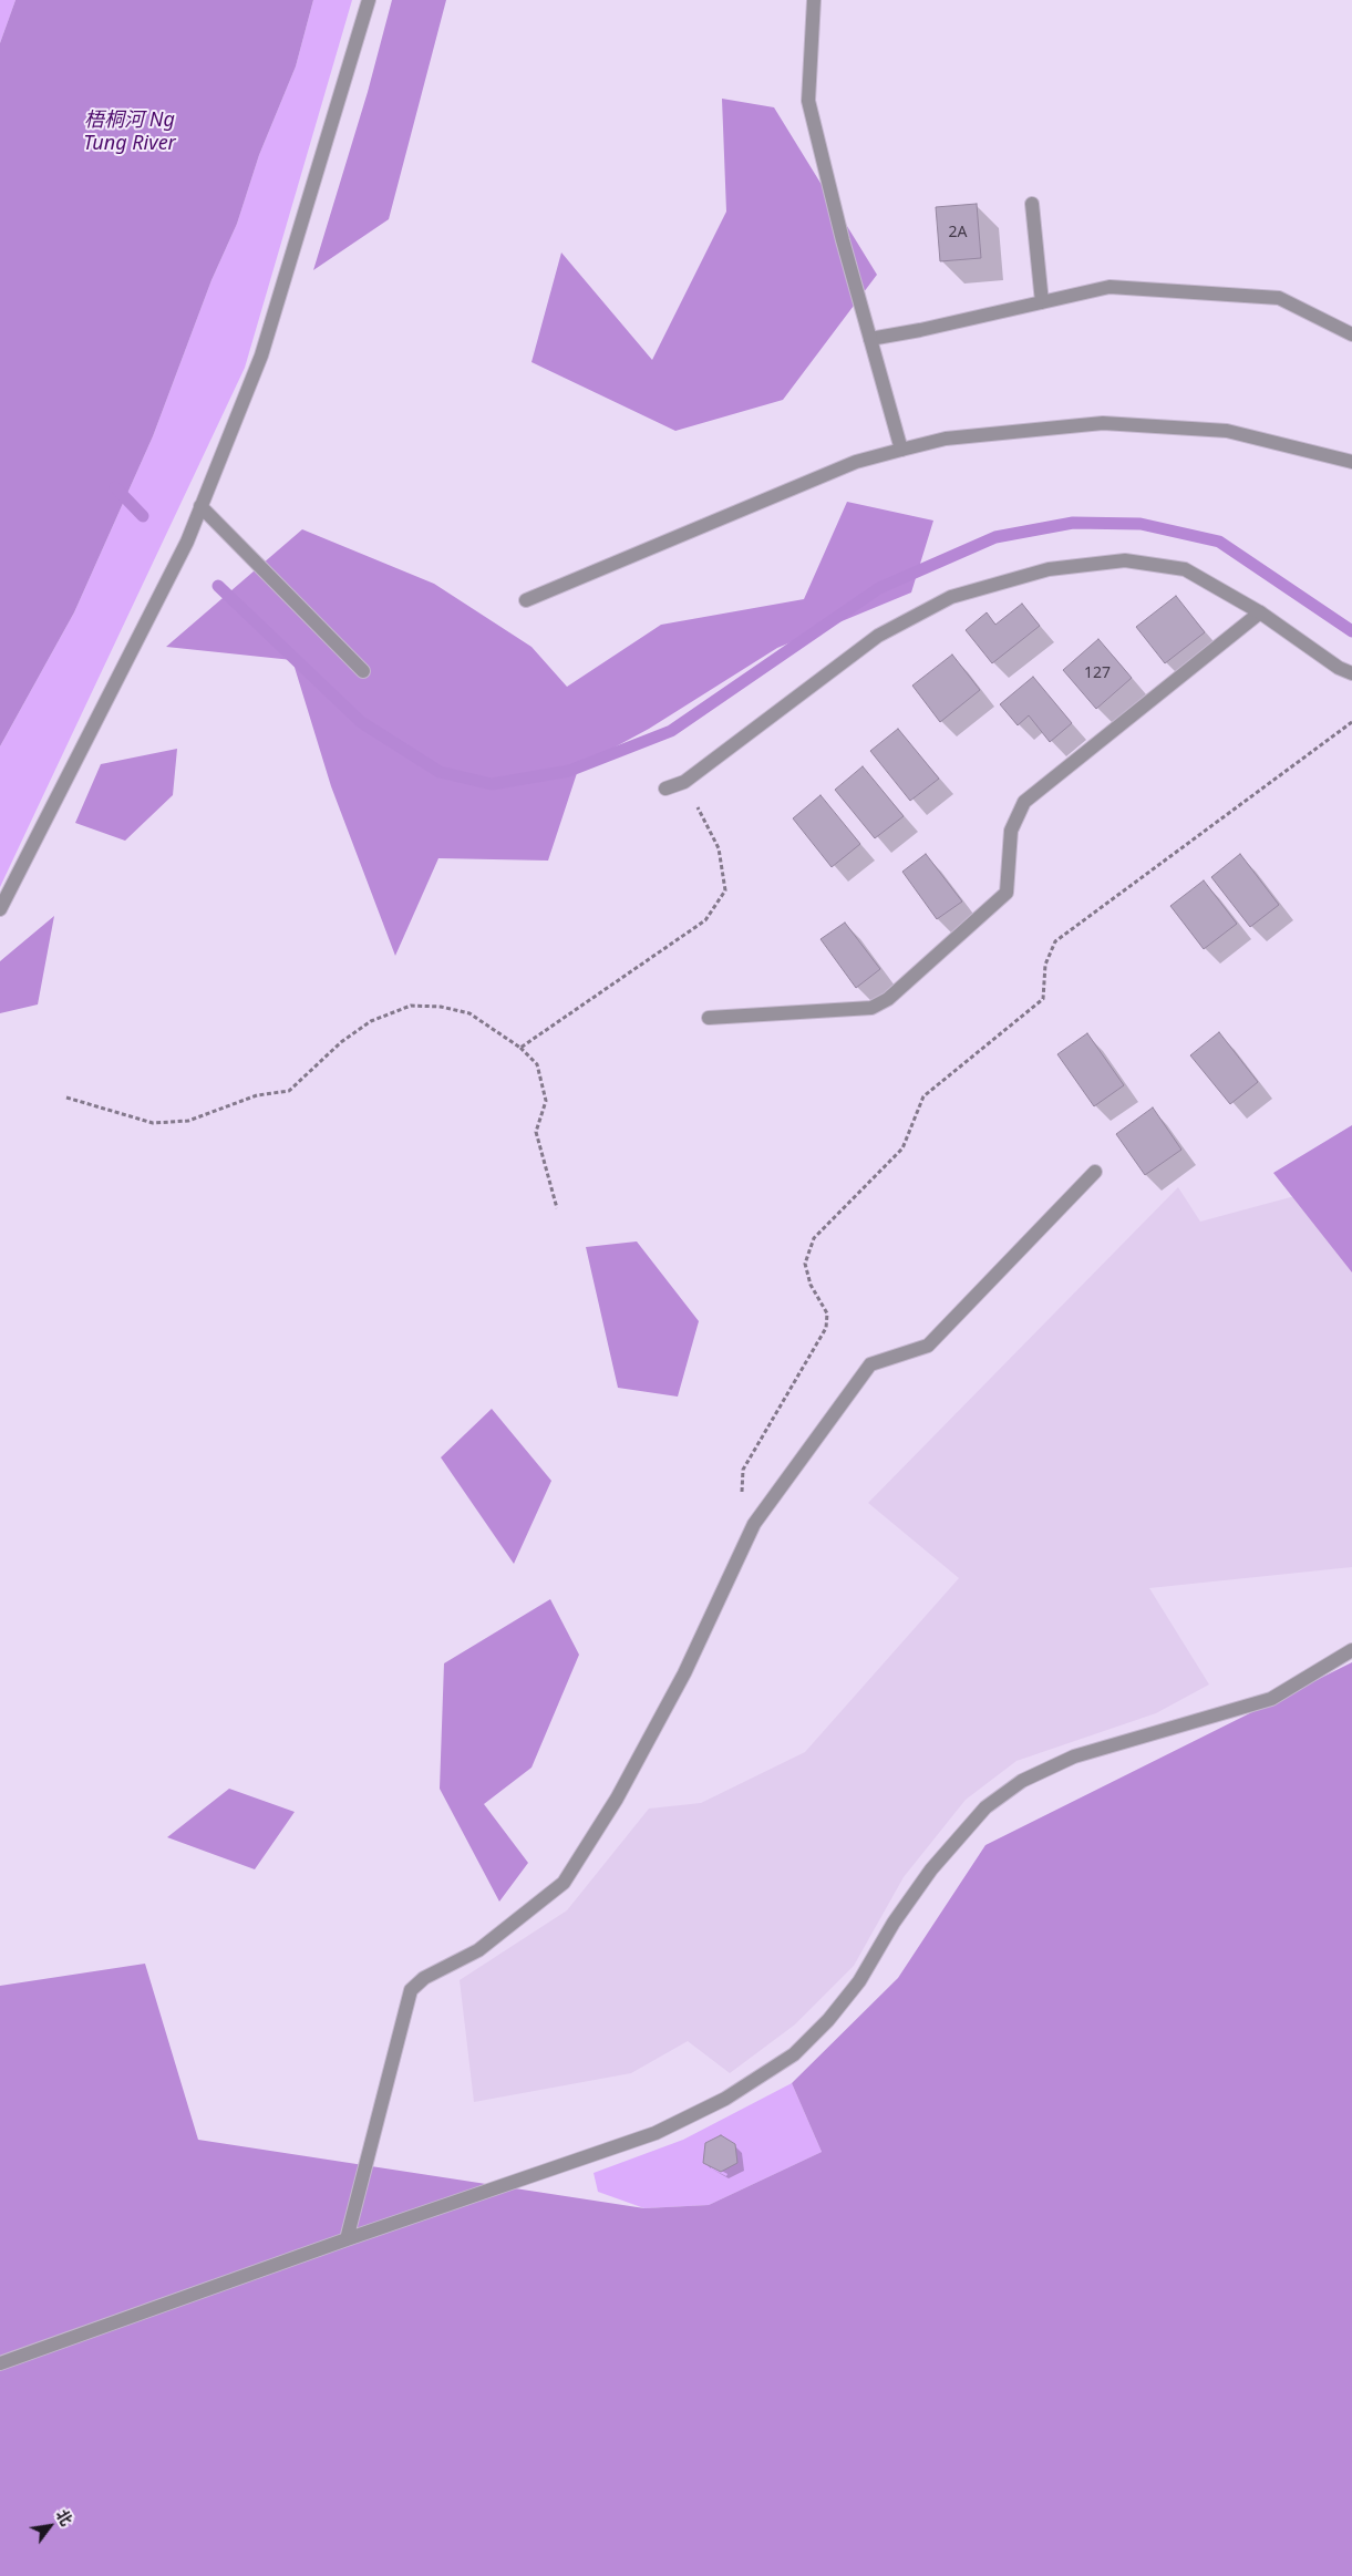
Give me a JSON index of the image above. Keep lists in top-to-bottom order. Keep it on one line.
{"water":["梧桐河 Ng Tung River"],"house_numbers":["2A","127"],"north":"top right"}
